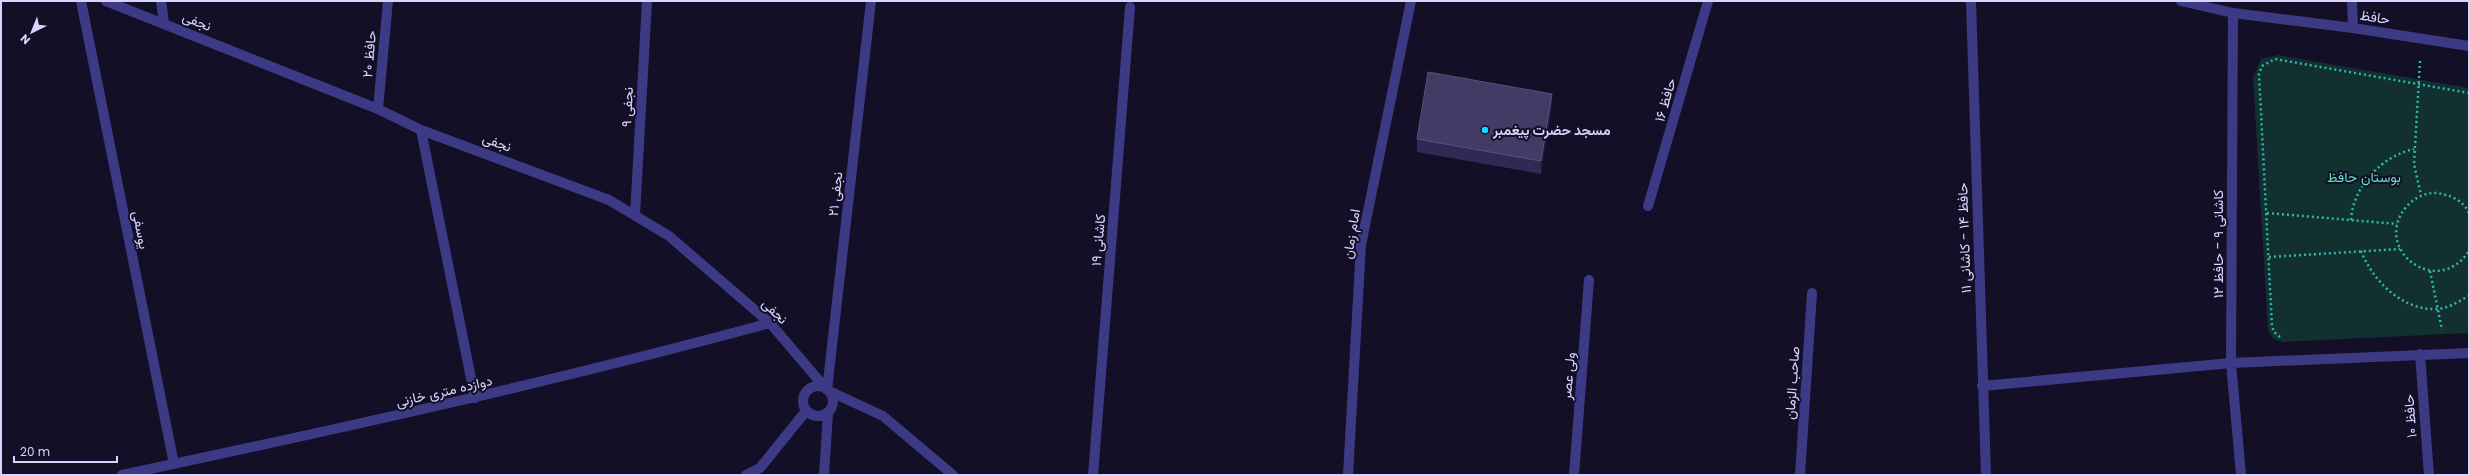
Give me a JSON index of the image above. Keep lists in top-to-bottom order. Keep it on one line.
{"streets":{"street":["حافظ","نجفی","حافظ ۲۰","حافظ ۱۶","نجفی ۹","نجفی ۲۱","یوسفی","امام زمان","حافظ ۱۴ - کاشانی ۱۱","کاشانی ۱۹","کاشانی ۹ - حافظ ۱۲","ولی عصر","صاحب الزمان","دوازده متری خازنی","حافظ ۱۰"]},"crossings":[["حافظ","کاشانی ۹ - حافظ ۱۲"],["نجفی","حافظ ۲۰"],["نجفی","نجفی ۹"],["نجفی","نجفی ۲۱"],["نجفی","دوازده متری خازنی"],["یوسفی","دوازده متری خازنی"]],"parks":["بوستان حافظ"],"places":["مسجد حضرت پیغمبر"],"scale_bar":"20 m","north":"bottom left"}
